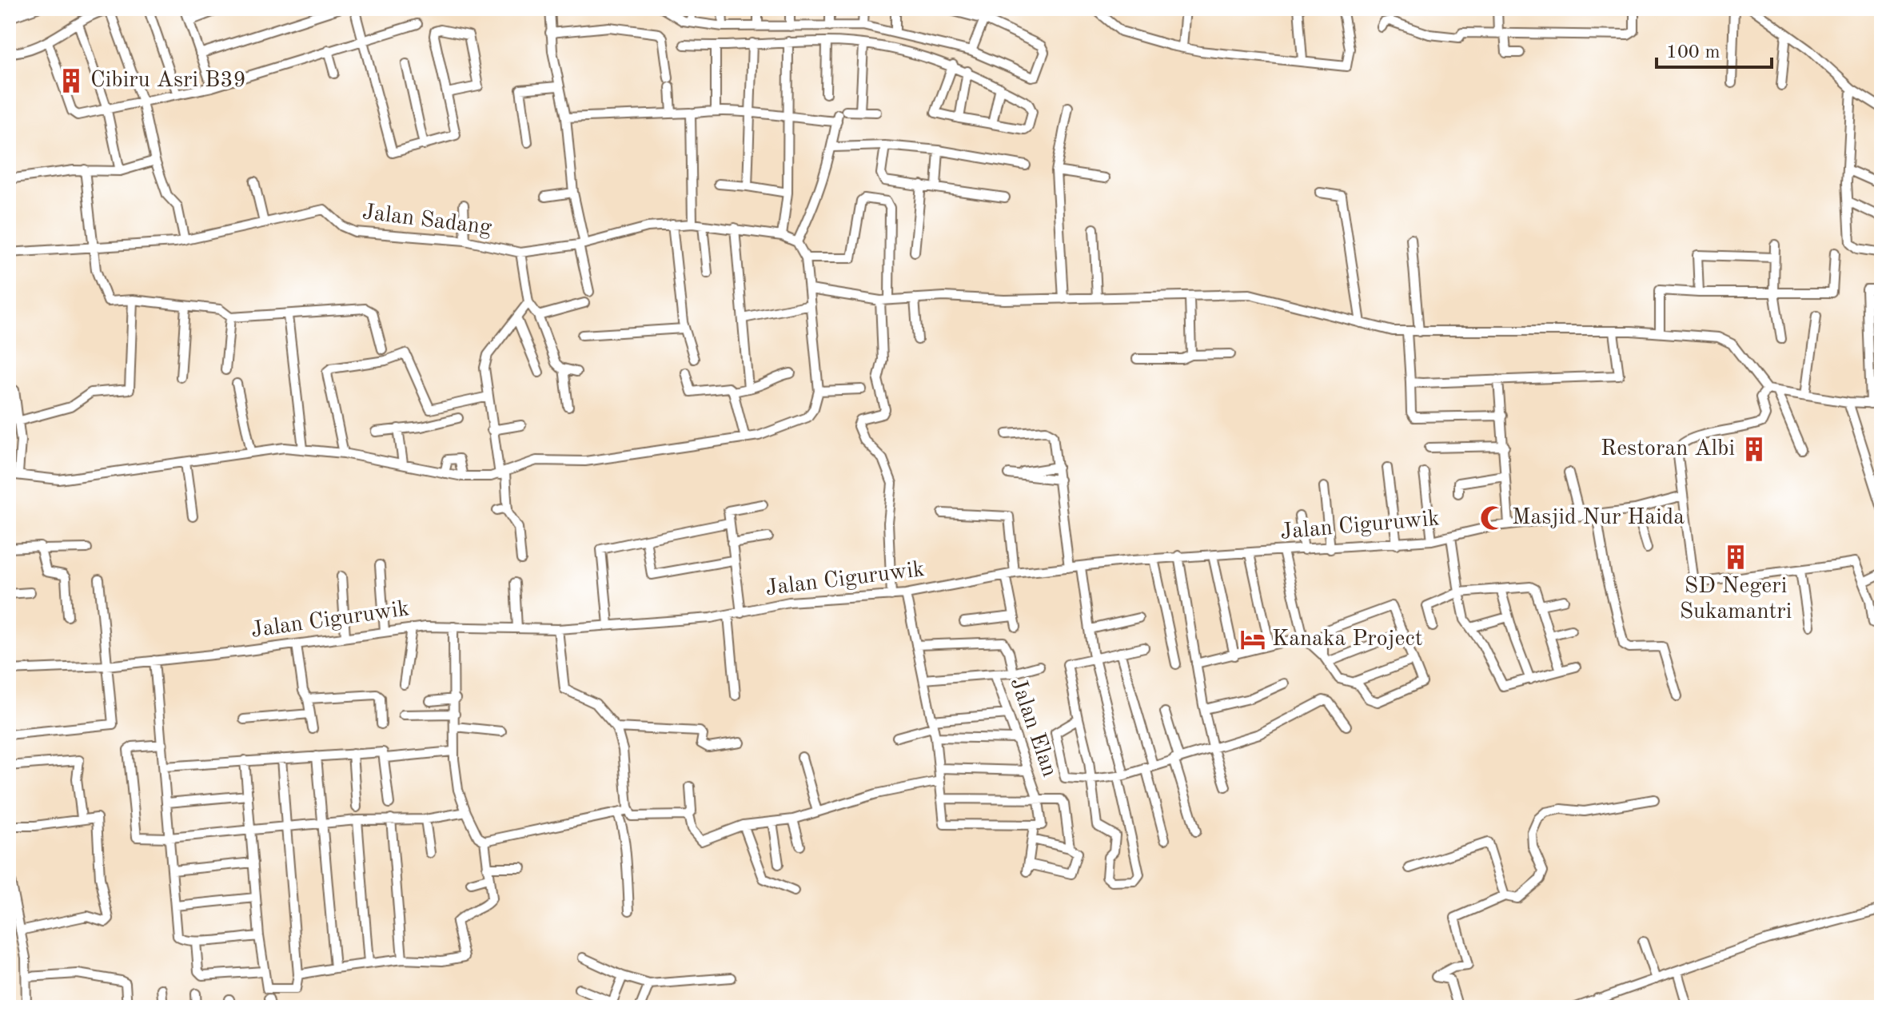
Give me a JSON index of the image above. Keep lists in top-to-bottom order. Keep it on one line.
{"streets":{"street":["Jalan Sadang","Jalan Ciguruwik","Jalan Elan"]},"places":{"building":["Cibiru Asri B39","Restoran Albi","SD Negeri Sukamantri"],"mosque":["Masjid Nur Haida"],"hotel":["Kanaka Project"]},"scale_bar":"100 m"}
